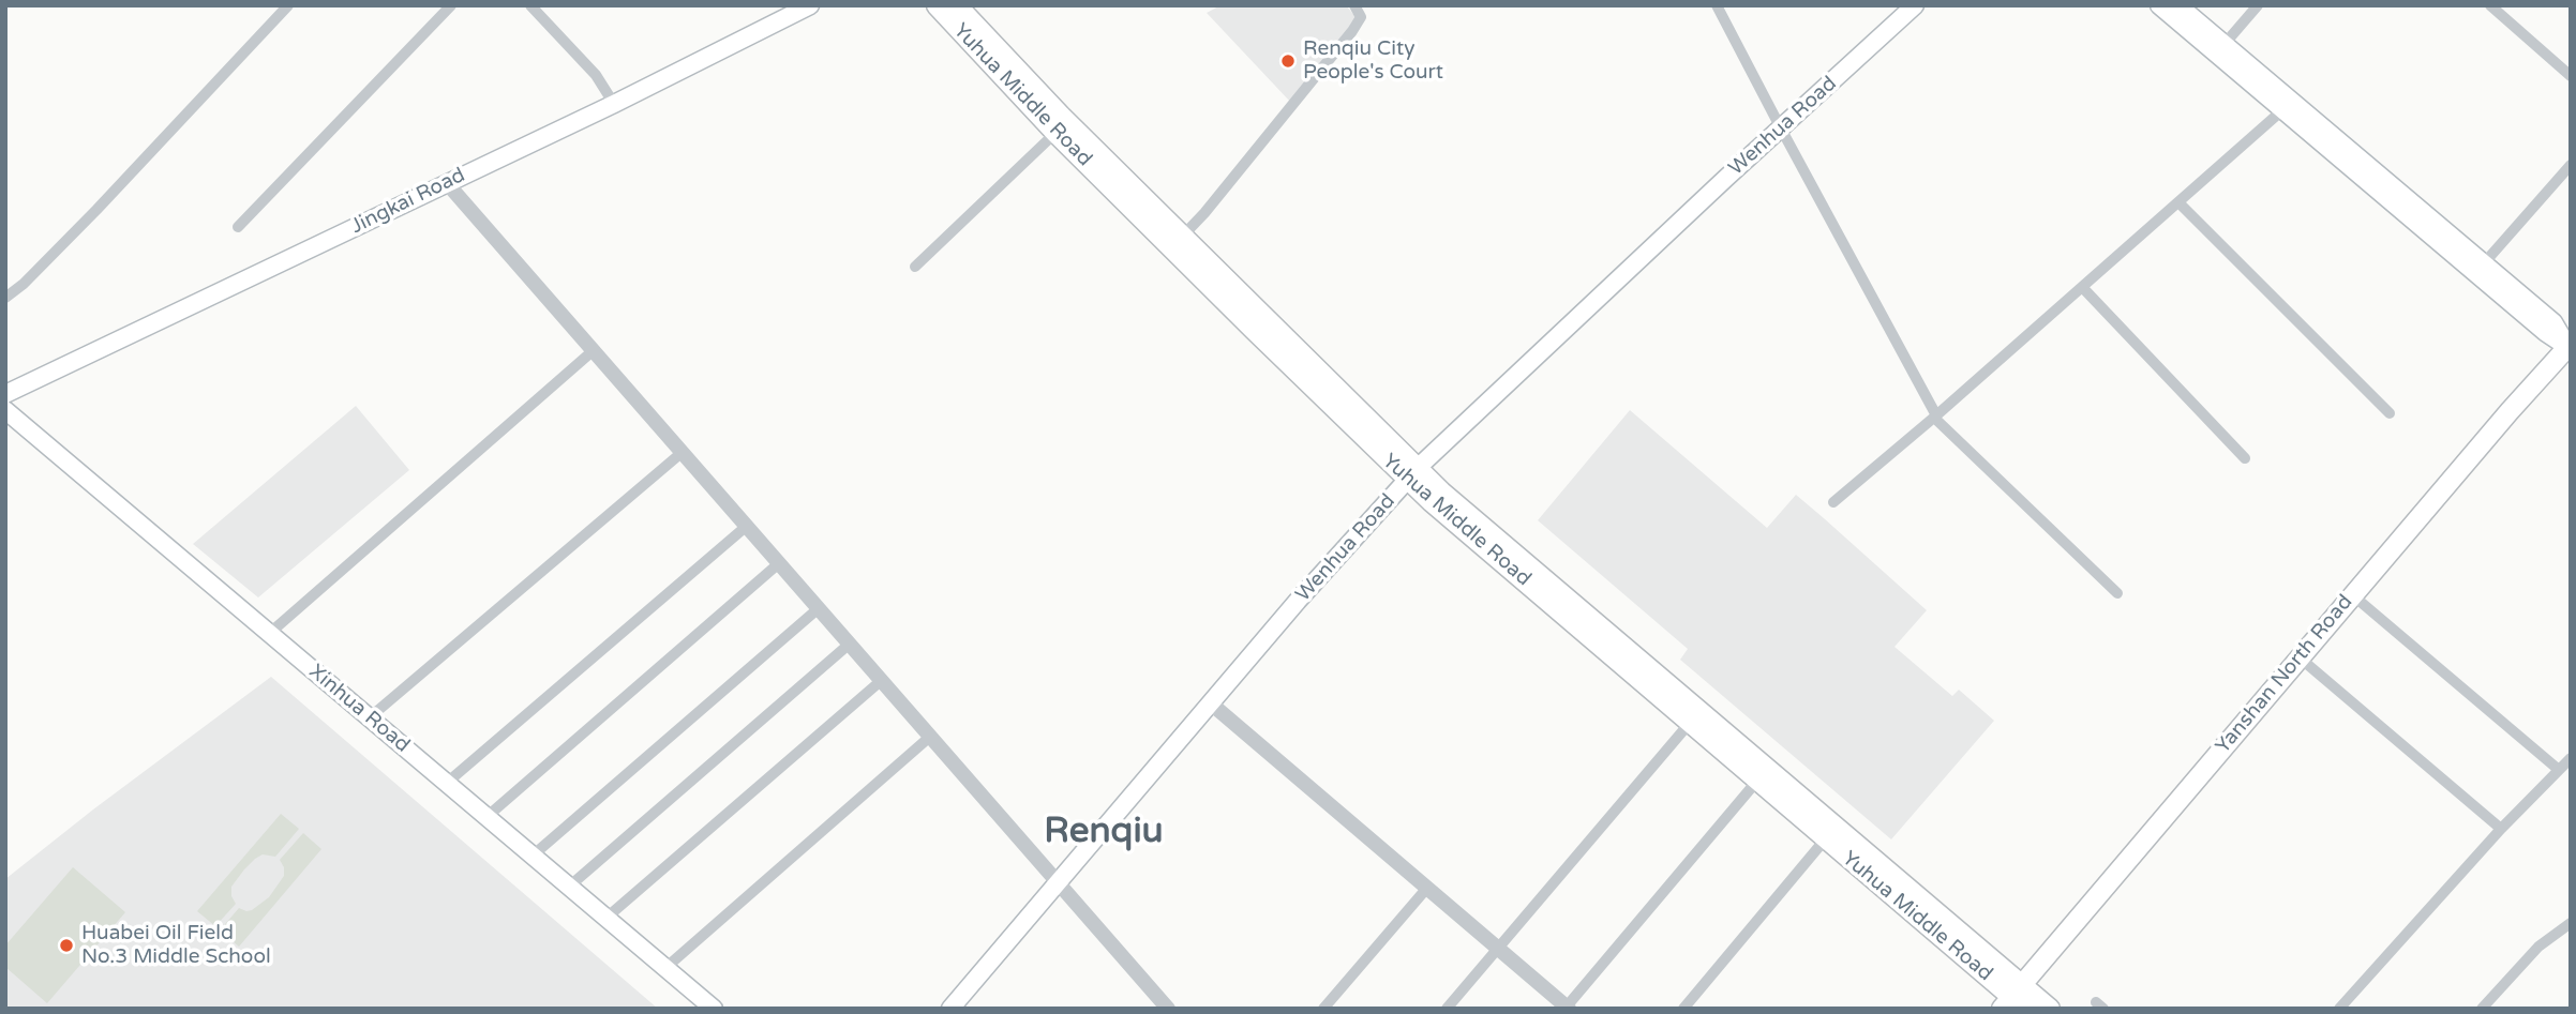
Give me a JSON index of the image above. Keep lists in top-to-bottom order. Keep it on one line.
{"streets":{"main road":["Yuhua Middle Road","Wenhua Road","Jingkai Road","Yanshan North Road","Xinhua Road"]},"crossings":[["Yuhua Middle Road","Wenhua Road"],["Yuhua Middle Road","Yanshan North Road"]],"districts":["Renqiu"],"places":["Renqiu City People's Court","Huabei Oil Field No.3 Middle School"]}
